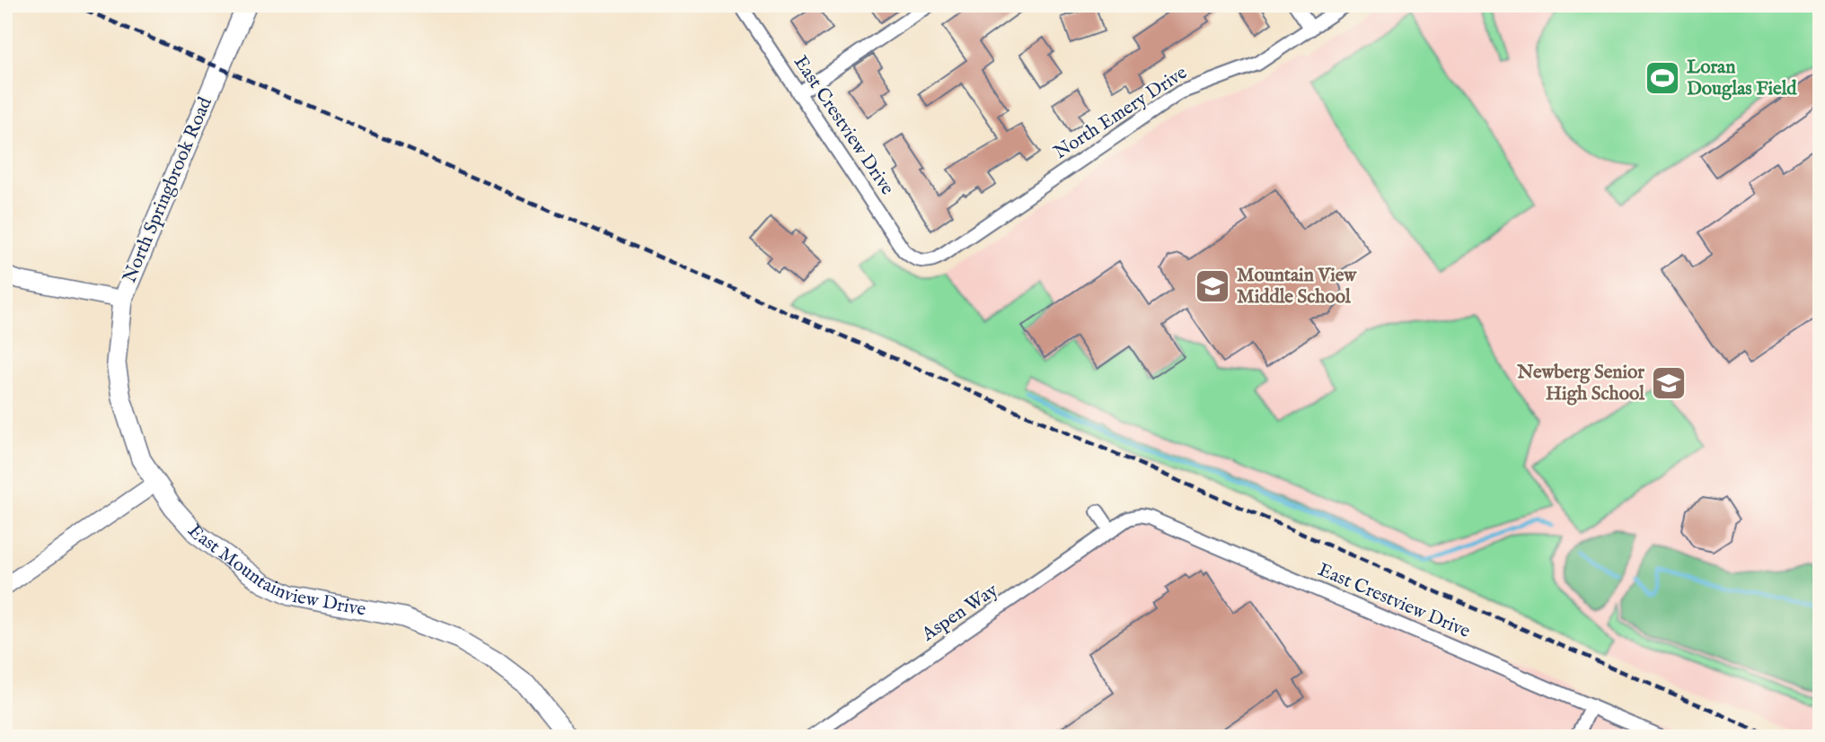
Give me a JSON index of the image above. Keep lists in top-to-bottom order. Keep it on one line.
{"streets":{"main road":["North Springbrook Road","East Mountainview Drive"],"street":["North Emery Drive","East Crestview Drive","Aspen Way"]},"crossings":[["North Emery Drive","East Crestview Drive"],["East Crestview Drive","Aspen Way"],["North Springbrook Road","East Mountainview Drive"]],"places":{"sports":["Loran Douglas Field"],"school or university":["Mountain View Middle School","Newberg Senior High School"]}}
